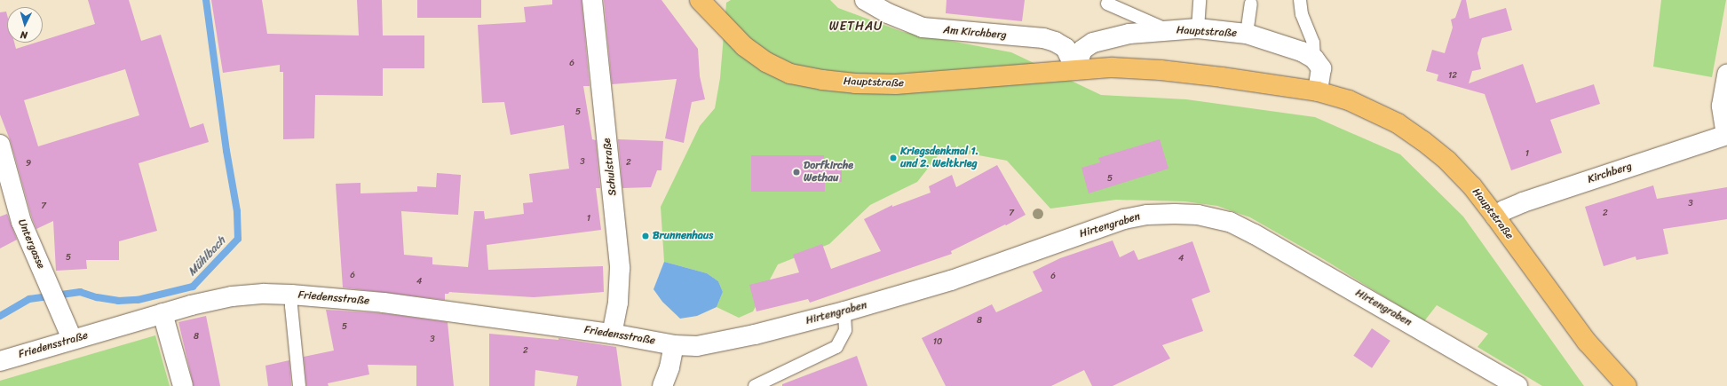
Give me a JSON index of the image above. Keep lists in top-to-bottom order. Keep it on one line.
{"streets":{"main road":["Hauptstraße"],"street":["Am Kirchberg","Schulstraße","Kirchberg","Hirtengraben","Untergasse","Friedensstraße"]},"crossings":[["Hauptstraße","Am Kirchberg"],["Hauptstraße","Kirchberg"],["Schulstraße","Friedensstraße"],["Hirtengraben","Friedensstraße"],["Untergasse","Friedensstraße"]],"districts":["WETHAU"],"water":["Mühlbach"],"places":["Kriegsdenkmal 1. und 2. Weltkrieg","Dorfkirche Wethau","Brunnenhaus"],"house_numbers":["6","12","5","1","3","2","9","5","3","7","7","2","1","5","4","6","6","4","8","5","8","3","10","2"],"north":"bottom"}
